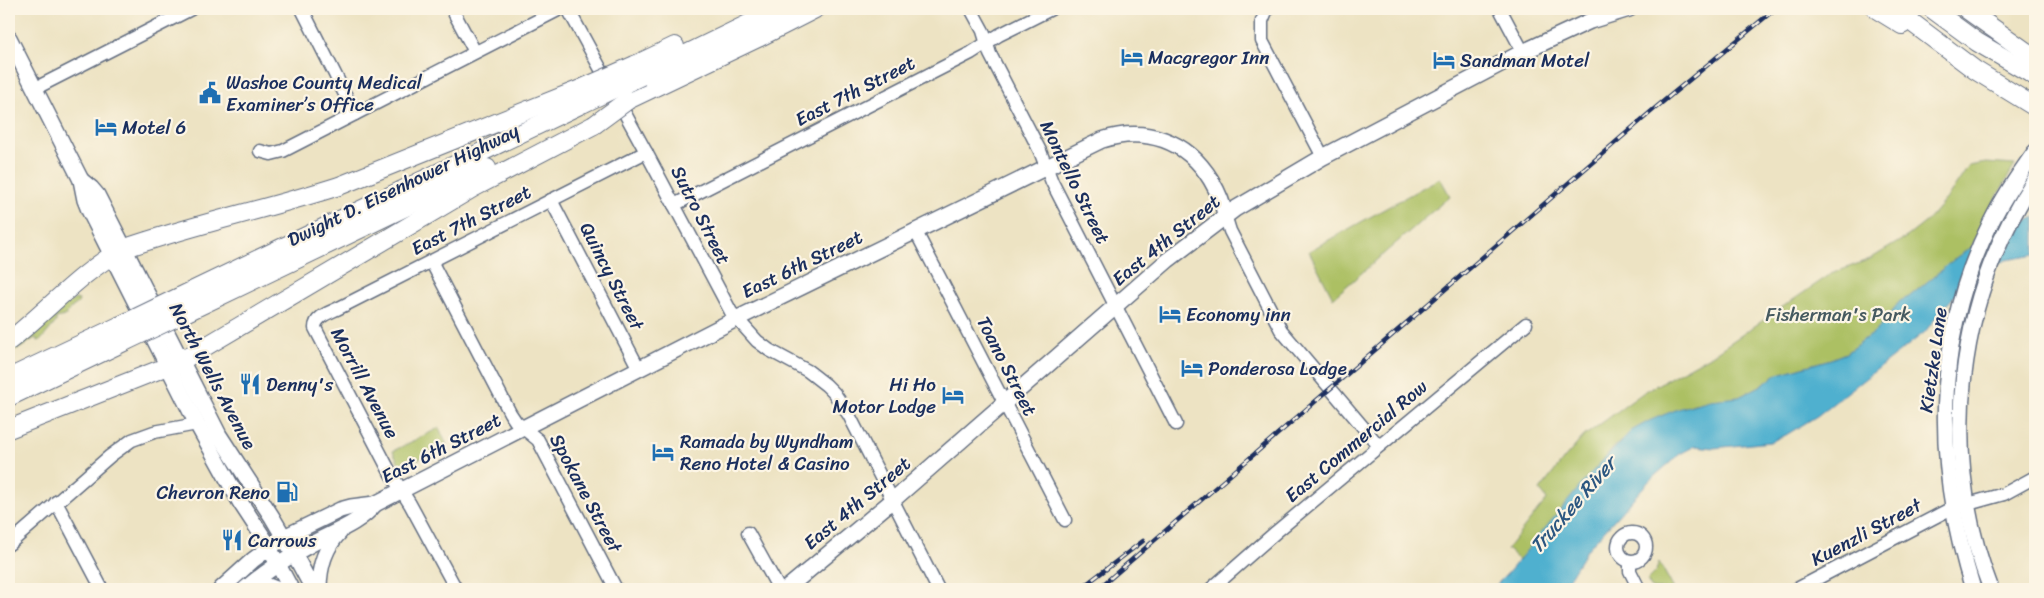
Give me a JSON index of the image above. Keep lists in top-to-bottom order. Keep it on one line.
{"streets":{"highway":["Dwight D. Eisenhower Highway"],"main road":["East 4th Street","East 6th Street","Kietzke Lane","North Wells Avenue"],"street":["East 7th Street","Montello Street","Sutro Street","Quincy Street","Toano Street","Morrill Avenue","East Commercial Row","Spokane Street","Kuenzli Street"]},"crossings":[["East 7th Street","Montello Street"],["East 7th Street","Sutro Street"],["East 7th Street","Quincy Street"],["East 7th Street","Morrill Avenue"],["East 7th Street","Spokane Street"],["Montello Street","East 4th Street"],["Montello Street","East 6th Street"],["Sutro Street","East 4th Street"],["Sutro Street","East 6th Street"],["East 4th Street","East 6th Street"],["East 4th Street","Toano Street"],["East 6th Street","Quincy Street"],["East 6th Street","Toano Street"],["East 6th Street","North Wells Avenue"],["East 6th Street","Morrill Avenue"],["East 6th Street","Spokane Street"],["Kietzke Lane","Kuenzli Street"]],"water":["Truckee River"],"parks":["Fisherman's Park"],"places":{"hotel":["Macgregor Inn","Sandman Motel","Motel 6","Economy inn","Ponderosa Lodge","Hi Ho Motor Lodge","Ramada by Wyndham Reno Hotel & Casino"],"public building":["Washoe County Medical Examiner’s Office"],"restaurant":["Denny's","Carrows"],"fuel station":["Chevron Reno"]}}
